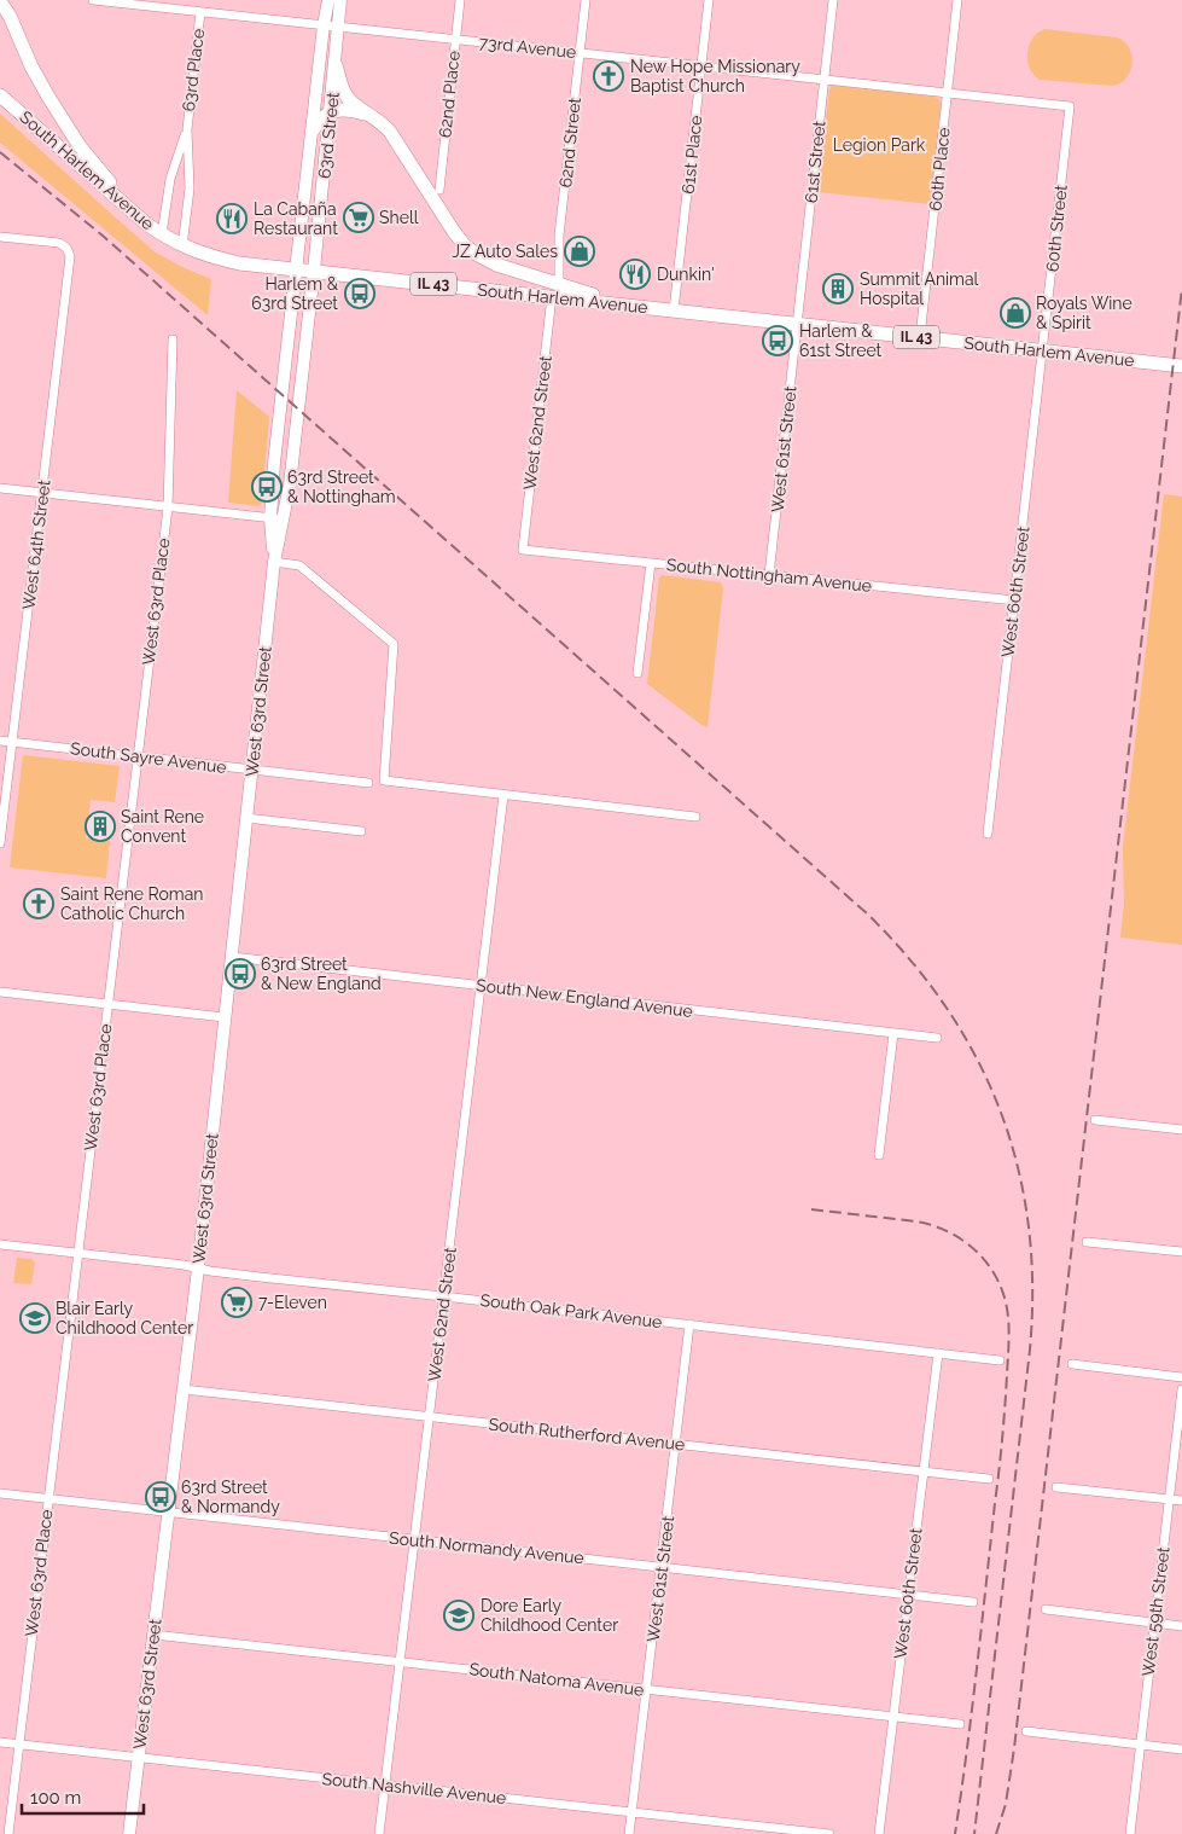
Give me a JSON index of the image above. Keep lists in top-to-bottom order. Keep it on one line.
{"streets":{"main road":["63rd Street","South Harlem Avenue","IL 43","West 63rd Street"],"street":["73rd Avenue","63rd Place","62nd Place","62nd Street","61st Place","61st Street","60th Place","60th Street","West 62nd Street","West 61st Street","West 64th Street","South Nottingham Avenue","West 60th Street","West 63rd Place","South Sayre Avenue","South New England Avenue","South Oak Park Avenue","South Rutherford Avenue","South Normandy Avenue","West 59th Street","South Natoma Avenue","South Nashville Avenue"]},"crossings":[["73rd Avenue","63rd Place"],["73rd Avenue","62nd Place"],["73rd Avenue","63rd Street"],["73rd Avenue","62nd Street"],["73rd Avenue","61st Place"],["73rd Avenue","61st Street"],["73rd Avenue","60th Place"],["73rd Avenue","60th Street"],["63rd Place","South Harlem Avenue"],["63rd Street","South Harlem Avenue"],["63rd Street","West 63rd Street"],["62nd Street","South Harlem Avenue"],["62nd Street","West 62nd Street"],["61st Place","South Harlem Avenue"],["61st Street","South Harlem Avenue"],["61st Street","West 61st Street"],["60th Place","South Harlem Avenue"],["South Harlem Avenue","60th Street"],["South Harlem Avenue","West 62nd Street"],["South Harlem Avenue","West 61st Street"],["South Harlem Avenue","West 60th Street"],["South Harlem Avenue","West 63rd Street"],["60th Street","West 60th Street"],["West 62nd Street","South Nottingham Avenue"],["West 62nd Street","South New England Avenue"],["West 62nd Street","South Oak Park Avenue"],["West 62nd Street","South Rutherford Avenue"],["West 62nd Street","South Normandy Avenue"],["West 62nd Street","South Natoma Avenue"],["West 62nd Street","South Nashville Avenue"],["West 61st Street","South Nottingham Avenue"],["West 61st Street","South Oak Park Avenue"],["West 61st Street","South Rutherford Avenue"],["West 61st Street","South Normandy Avenue"],["West 61st Street","South Natoma Avenue"],["West 61st Street","South Nashville Avenue"],["West 64th Street","South Sayre Avenue"],["South Nottingham Avenue","West 60th Street"],["West 60th Street","South Oak Park Avenue"],["West 60th Street","South Rutherford Avenue"],["West 60th Street","South Normandy Avenue"],["West 60th Street","South Natoma Avenue"],["West 63rd Place","South Sayre Avenue"],["West 63rd Place","South Oak Park Avenue"],["West 63rd Place","South Normandy Avenue"],["West 63rd Place","South Nashville Avenue"],["West 63rd Street","South Sayre Avenue"],["West 63rd Street","South New England Avenue"],["West 63rd Street","South Oak Park Avenue"],["West 63rd Street","South Rutherford Avenue"],["West 63rd Street","South Normandy Avenue"],["West 63rd Street","South Natoma Avenue"],["West 63rd Street","South Nashville Avenue"]],"parks":["Legion Park"],"places":{"church":["New Hope Missionary Baptist Church","Saint Rene Roman Catholic Church"],"supermarket":["Shell","7-Eleven"],"restaurant":["La Cabaña Restaurant","Dunkin'"],"shop":["JZ Auto Sales","Royals Wine & Spirit"],"building":["Summit Animal Hospital","Saint Rene Convent"],"bus stop":["Harlem & 63rd Street","Harlem & 61st Street","63rd Street & Nottingham","63rd Street & New England","63rd Street & Normandy"],"school or university":["Blair Early Childhood Center","Dore Early Childhood Center"]},"scale_bar":"100 m"}
